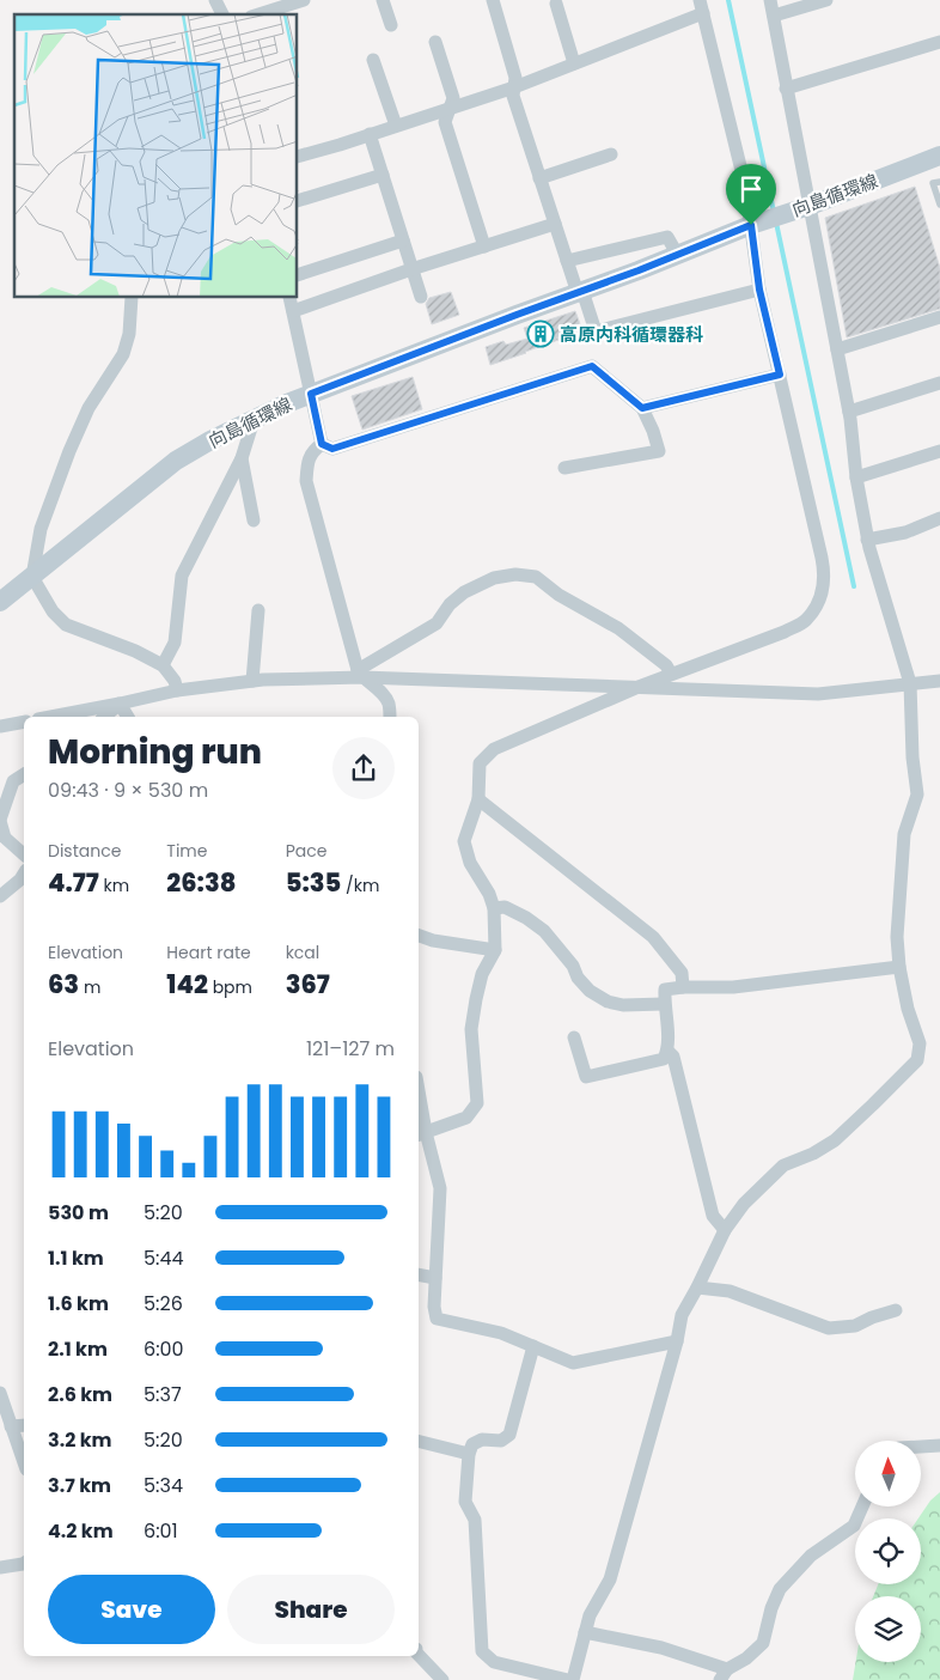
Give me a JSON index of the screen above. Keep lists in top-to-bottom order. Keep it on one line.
{"streets":{"main road":["向島循環線"]},"places":{"building":["高原内科循環器科"]},"north":"top","page":{"heading":["Morning run","09:43 · 9 × 530 m"],"stats":[["Distance","4.77 km"],["Time","26:38"],["Pace","5:35 /km"],["Elevation","63 m"],["Heart rate","142 bpm"],["kcal","367"]],"chart":["Elevation","121–127 m"],"list":[{"name":"530 m","note":"5:20"},{"name":"1.1 km","note":"5:44"},{"name":"1.6 km","note":"5:26"},{"name":"2.1 km","note":"6:00"},{"name":"2.6 km","note":"5:37"},{"name":"3.2 km","note":"5:20"},{"name":"3.7 km","note":"5:34"},{"name":"4.2 km","note":"6:01"}],"buttons":["Save","Share"]}}
